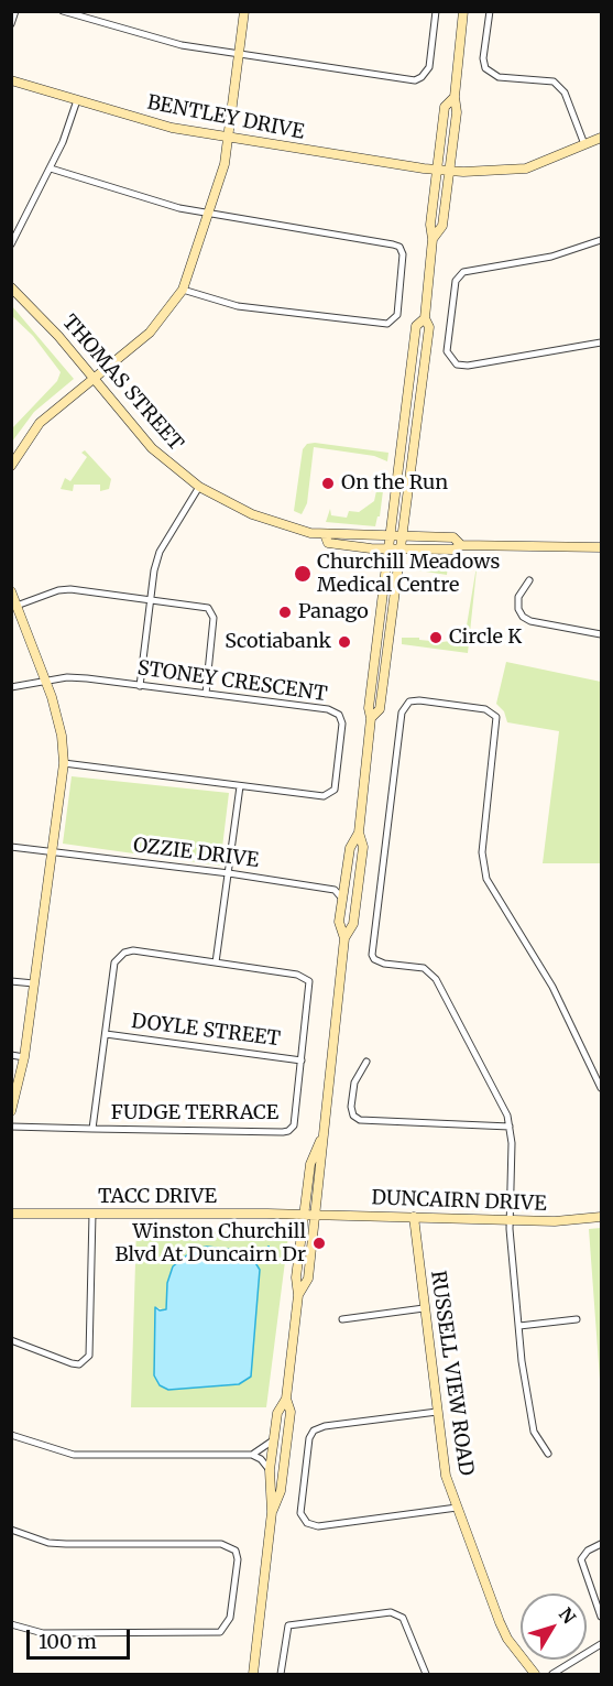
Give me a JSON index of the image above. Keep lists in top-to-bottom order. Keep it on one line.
{"streets":{"street":["BENTLEY DRIVE","THOMAS STREET","STONEY CRESCENT","OZZIE DRIVE","DOYLE STREET","FUDGE TERRACE","TACC DRIVE","DUNCAIRN DRIVE","RUSSELL VIEW ROAD"]},"crossings":[["DOYLE STREET","FUDGE TERRACE"],["TACC DRIVE","DUNCAIRN DRIVE"],["DUNCAIRN DRIVE","RUSSELL VIEW ROAD"]],"places":["On the Run","Churchill Meadows Medical Centre","Panago","Circle K","Scotiabank","Winston Churchill Blvd At Duncairn Dr"],"scale_bar":"100 m","north":"top right"}
